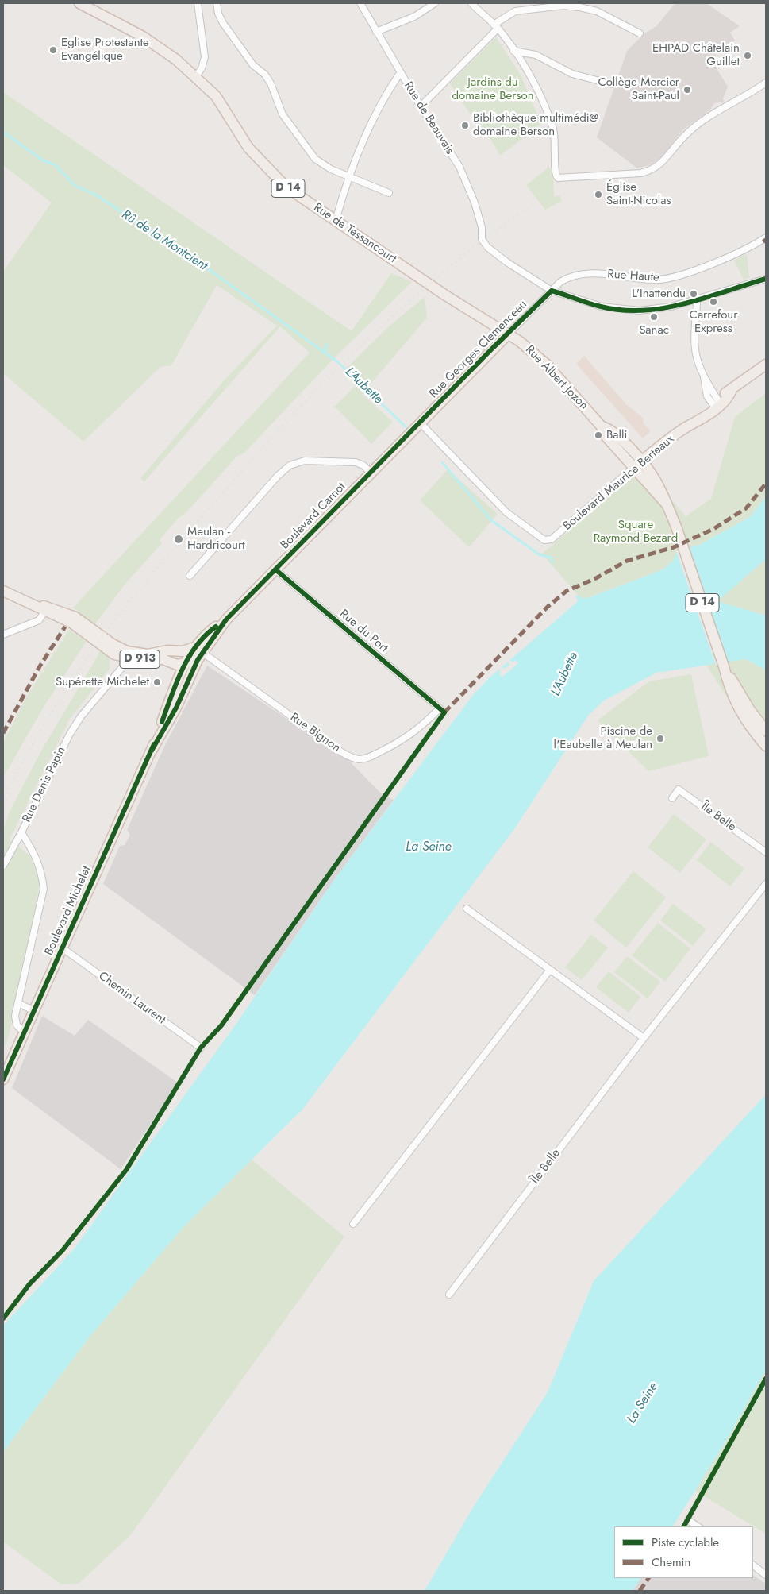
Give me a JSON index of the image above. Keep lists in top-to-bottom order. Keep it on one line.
{"streets":{"main road":["D 14","Rue de Tessancourt","Rue Georges Clemenceau","Rue Albert Jozon","Boulevard Maurice Berteaux","Boulevard Carnot","D 913","Boulevard Michelet"],"street":["Rue de Beauvais","Rue Haute","Rue du Port","Rue Bignon","Rue Denis Papin","Île Belle","Chemin Laurent"]},"crossings":[["Rue de Beauvais","Rue Haute"],["Rue de Beauvais","Rue Georges Clemenceau"],["D 14","Rue de Tessancourt"],["D 14","Rue Albert Jozon"],["Rue de Tessancourt","Rue Georges Clemenceau"],["Rue de Tessancourt","Rue Albert Jozon"],["Rue Haute","Rue Georges Clemenceau"],["Rue Georges Clemenceau","Rue Albert Jozon"],["Rue Georges Clemenceau","Boulevard Maurice Berteaux"],["Rue Georges Clemenceau","Boulevard Carnot"],["Rue Albert Jozon","Boulevard Maurice Berteaux"],["Boulevard Maurice Berteaux","Boulevard Carnot"],["Boulevard Carnot","Rue du Port"],["Boulevard Carnot","D 913"],["Boulevard Carnot","Rue Bignon"],["Boulevard Carnot","Boulevard Michelet"],["Rue du Port","Rue Bignon"],["D 913","Rue Bignon"],["D 913","Rue Denis Papin"],["D 913","Boulevard Michelet"],["Rue Bignon","Boulevard Michelet"],["Rue Denis Papin","Boulevard Michelet"],["Boulevard Michelet","Chemin Laurent"]],"water":["Rû de la Montcient","L'Aubette","La Seine"],"parks":["Jardins du domaine Berson","Square Raymond Bezard"],"places":["Eglise Protestante Evangélique","EHPAD Châtelain Guillet","Collège Mercier Saint-Paul","Bibliothèque multimédi@ domaine Berson","Église Saint-Nicolas","L'Inattendu","Carrefour Express","Sanac","Balli","Meulan - Hardricourt","Supérette Michelet","Piscine de l'Eaubelle à Meulan"],"legend":["Piste cyclable","Chemin"]}
